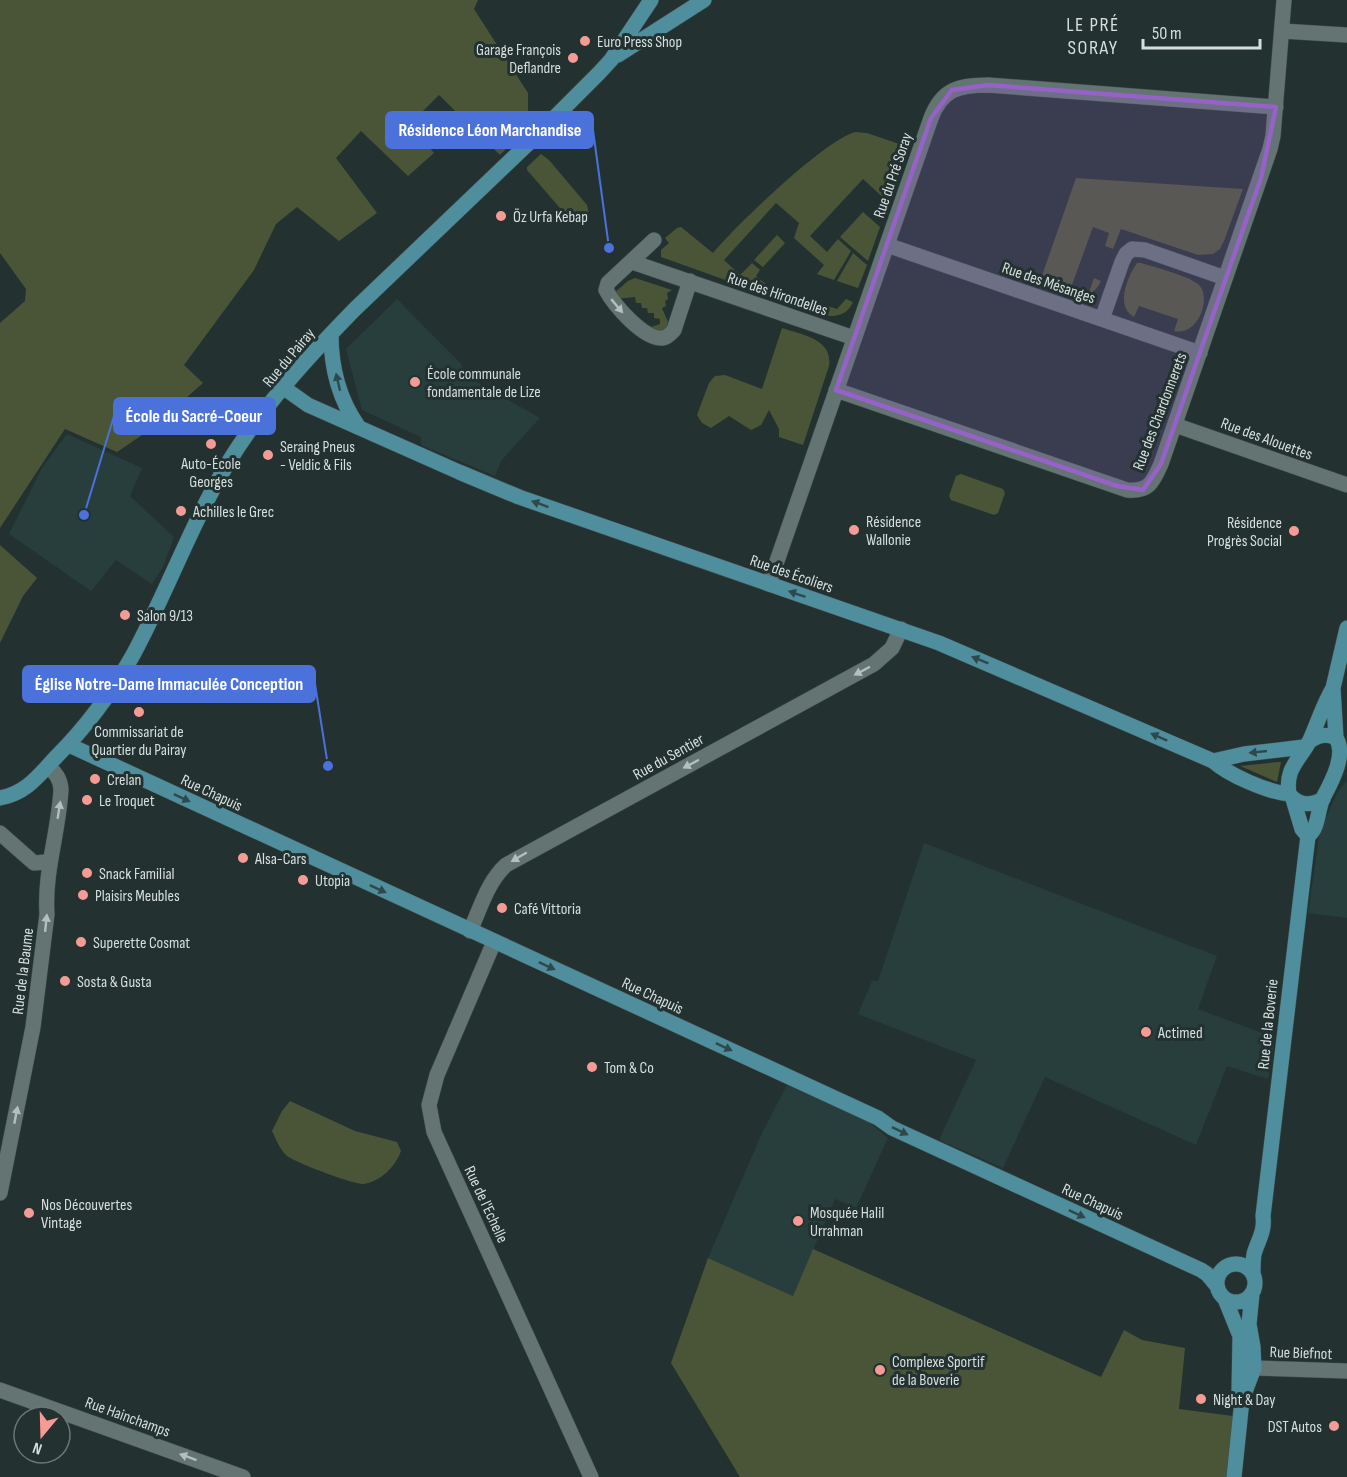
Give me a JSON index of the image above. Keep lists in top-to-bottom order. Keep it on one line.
{"streets":{"street":["Rue du Pré Soray","Rue des Mésanges","Rue des Hirondelles","Rue du Pairay","Rue des Chardonnerets","Rue des Alouettes","Rue des Écoliers","Rue du Sentier","Rue Chapuis","Rue de la Baume","Rue de la Boverie","Rue de l'Echelle","Rue Biefnot","Rue Hainchamps"]},"crossings":[["Rue du Pré Soray","Rue des Mésanges"],["Rue du Pré Soray","Rue des Hirondelles"],["Rue du Pré Soray","Rue des Chardonnerets"],["Rue du Pré Soray","Rue des Écoliers"],["Rue des Mésanges","Rue des Chardonnerets"],["Rue du Pairay","Rue des Écoliers"],["Rue du Pairay","Rue Chapuis"],["Rue du Pairay","Rue de la Baume"],["Rue des Chardonnerets","Rue des Alouettes"],["Rue des Écoliers","Rue du Sentier"],["Rue des Écoliers","Rue de la Boverie"],["Rue du Sentier","Rue Chapuis"],["Rue Chapuis","Rue de la Boverie"],["Rue Chapuis","Rue de l'Echelle"]],"one_way":["Rue des Écoliers","Rue du Sentier","Rue Chapuis","Rue de la Baume","Rue Hainchamps"],"districts":["LE PRÉ SORAY"],"places":["Euro Press Shop","Garage François Deflandre","Öz Urfa Kebap","Résidence Léon Marchandise","École communale fondamentale de Lize","Auto-École Georges","Seraing Pneus - Veldic & Fils","Achilles le Grec","École du Sacré-Coeur","Résidence Wallonie","Résidence Progrès Social","Salon 9/13","Commissariat de Quartier du Pairay","Église Notre-Dame Immaculée Conception","Crelan","Le Troquet","Alsa-Cars","Snack Familial","Utopia","Plaisirs Meubles","Café Vittoria","Superette Cosmat","Sosta & Gusta","Actimed","Tom & Co","Nos Découvertes Vintage","Mosquée Halil Urrahman","Complexe Sportif de la Boverie","Night & Day","DST Autos"],"scale_bar":"50 m","north":"bottom"}
